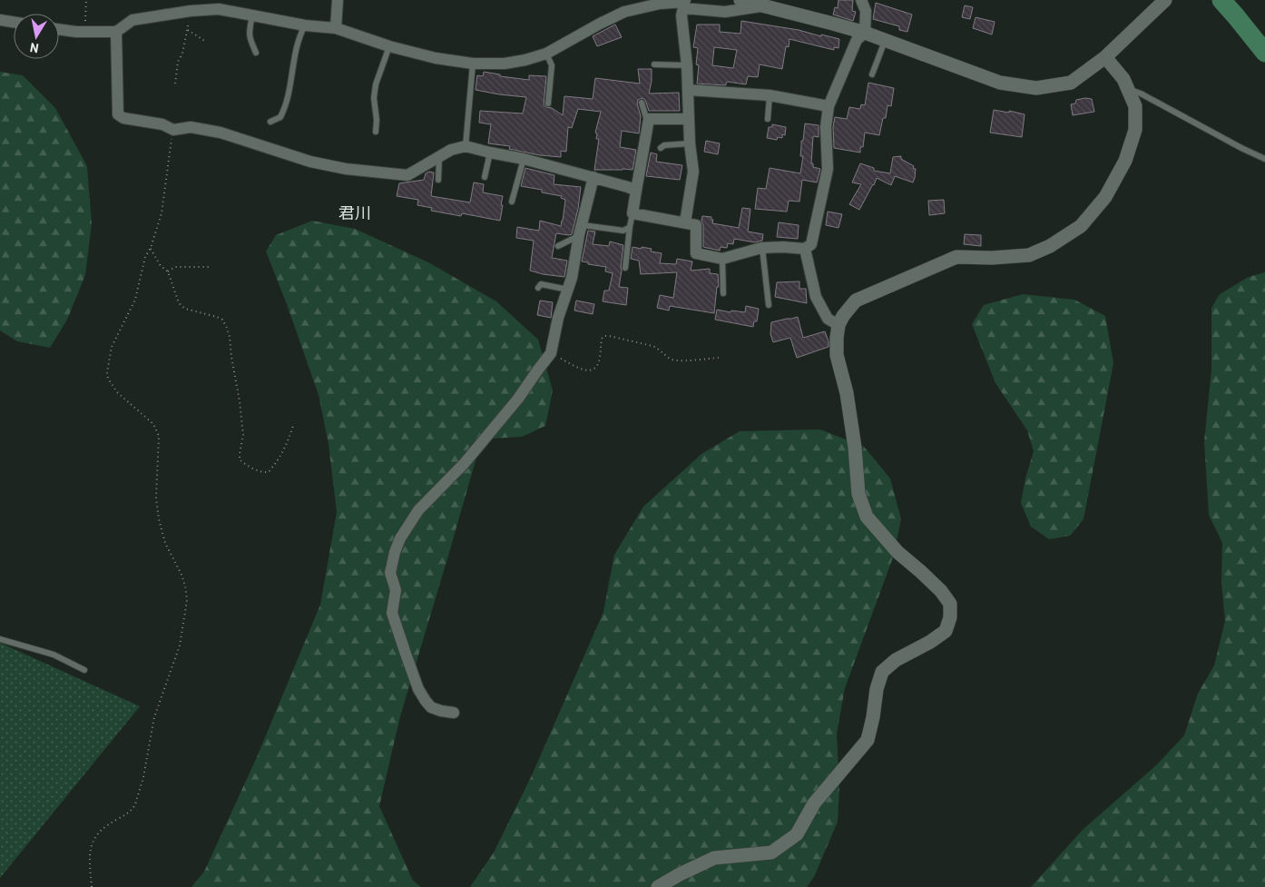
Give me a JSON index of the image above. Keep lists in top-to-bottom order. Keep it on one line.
{"districts":["君川"],"north":"bottom"}
